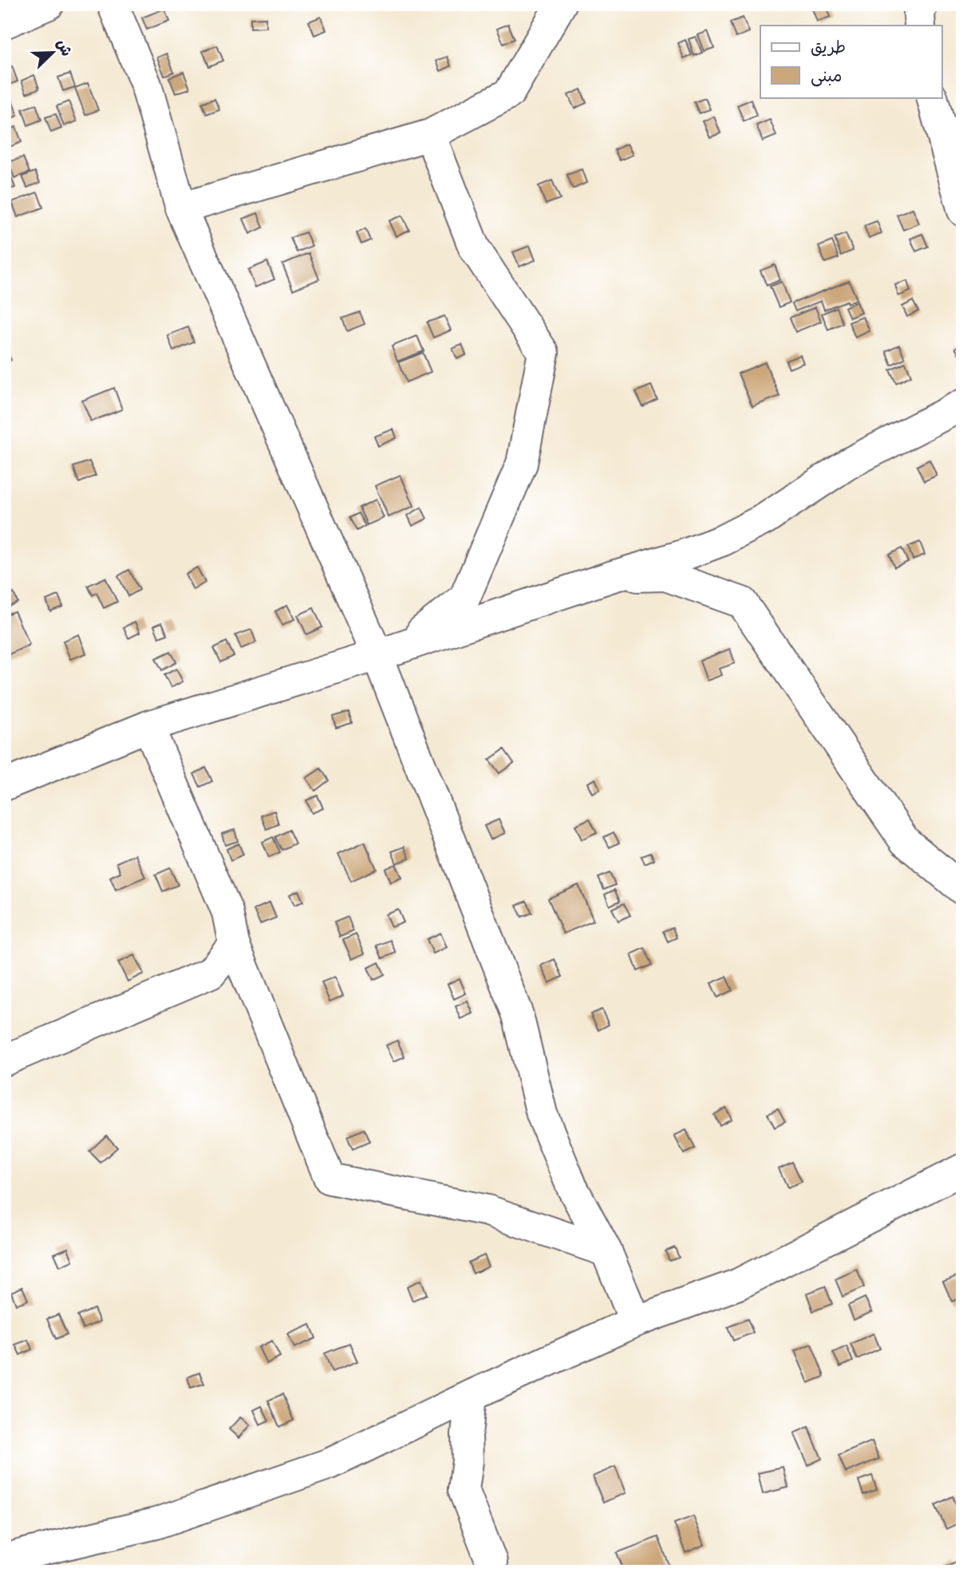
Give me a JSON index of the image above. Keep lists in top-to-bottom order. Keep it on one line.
{"legend":["طريق","مبنى"],"north":"top right"}
